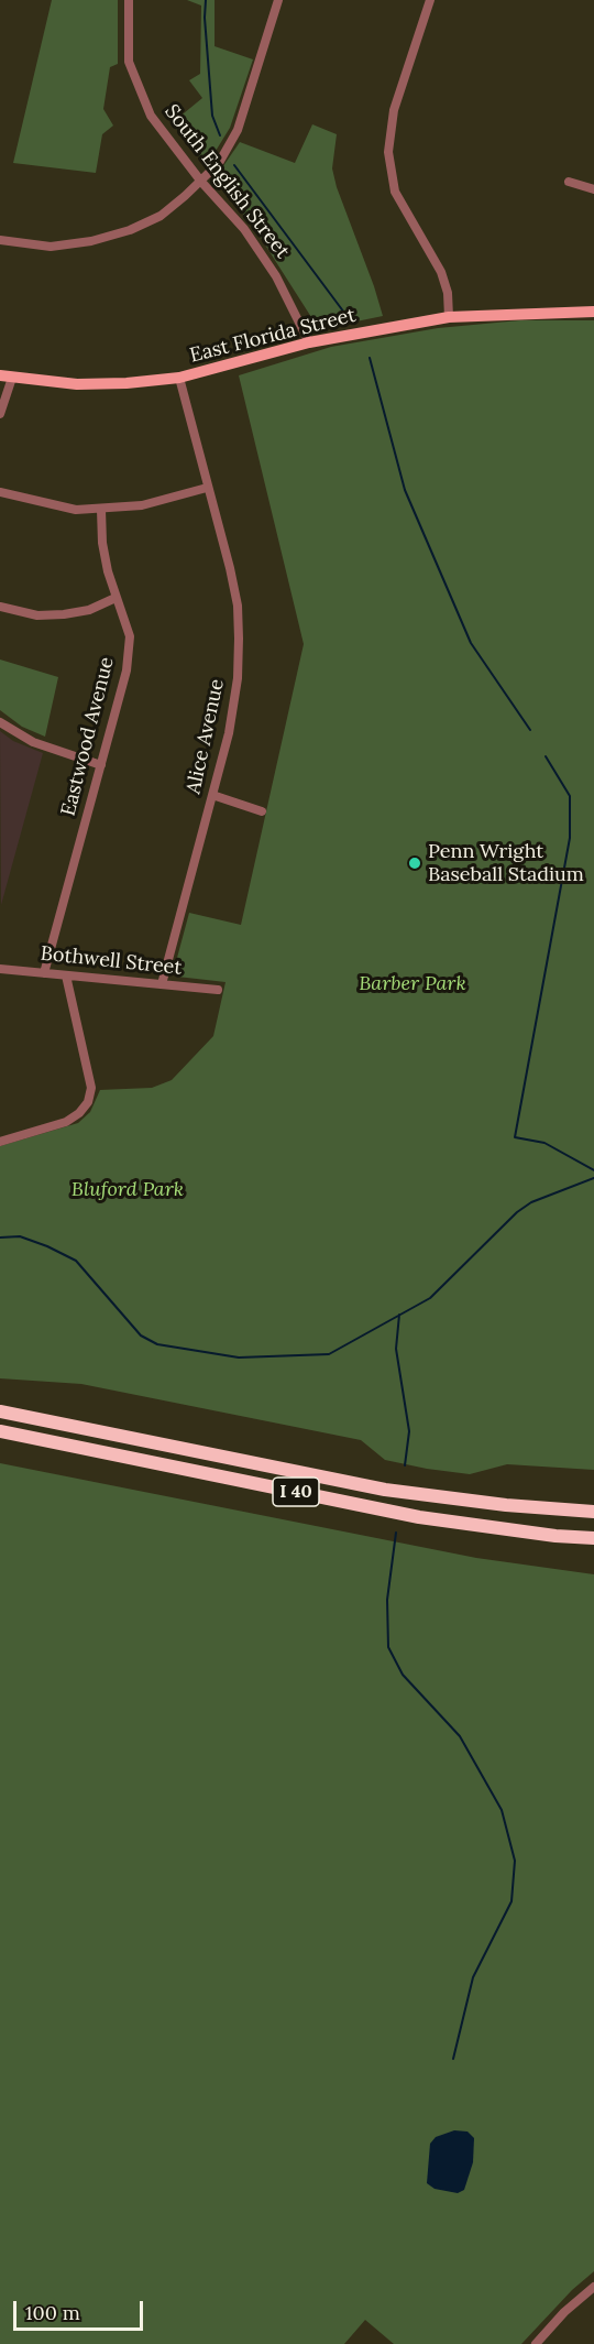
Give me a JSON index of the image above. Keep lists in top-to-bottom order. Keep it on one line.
{"streets":{"highway":["I 40"],"main road":["East Florida Street"],"street":["South English Street","Eastwood Avenue","Alice Avenue","Bothwell Street"]},"crossings":[["South English Street","East Florida Street"],["East Florida Street","Alice Avenue"],["Eastwood Avenue","Bothwell Street"],["Alice Avenue","Bothwell Street"]],"parks":["Barber Park","Bluford Park"],"places":["Penn Wright Baseball Stadium"],"scale_bar":"100 m"}
